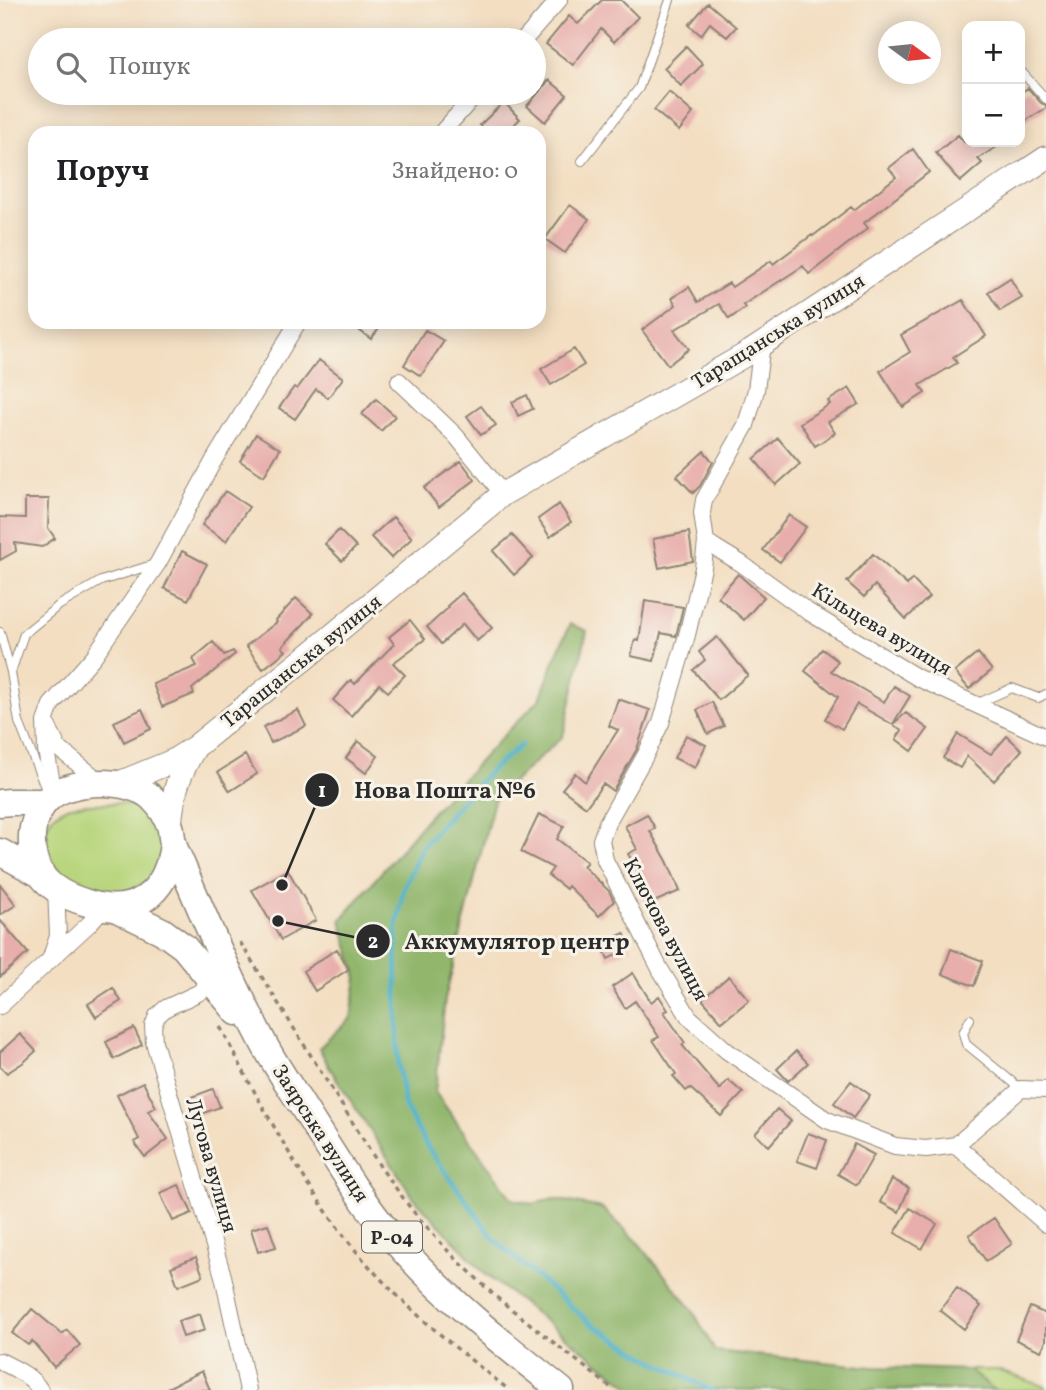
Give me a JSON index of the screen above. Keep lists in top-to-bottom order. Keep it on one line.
{"streets":{"main road":["Таращанська вулиця","Заярська вулиця","Р-04"],"street":["Кільцева вулиця","Ключова вулиця","Лугова вулиця"]},"crossings":[["Таращанська вулиця","Ключова вулиця"],["Таращанська вулиця","Заярська вулиця"],["Таращанська вулиця","Р-04"],["Кільцева вулиця","Ключова вулиця"],["Заярська вулиця","Лугова вулиця"],["Заярська вулиця","Р-04"]],"places":["Нова Пошта №6","Аккумулятор центр"],"north":"right","page":{"map_buttons":["+","−"],"search":"Пошук","heading":["Поруч","Знайдено: 0"]}}
